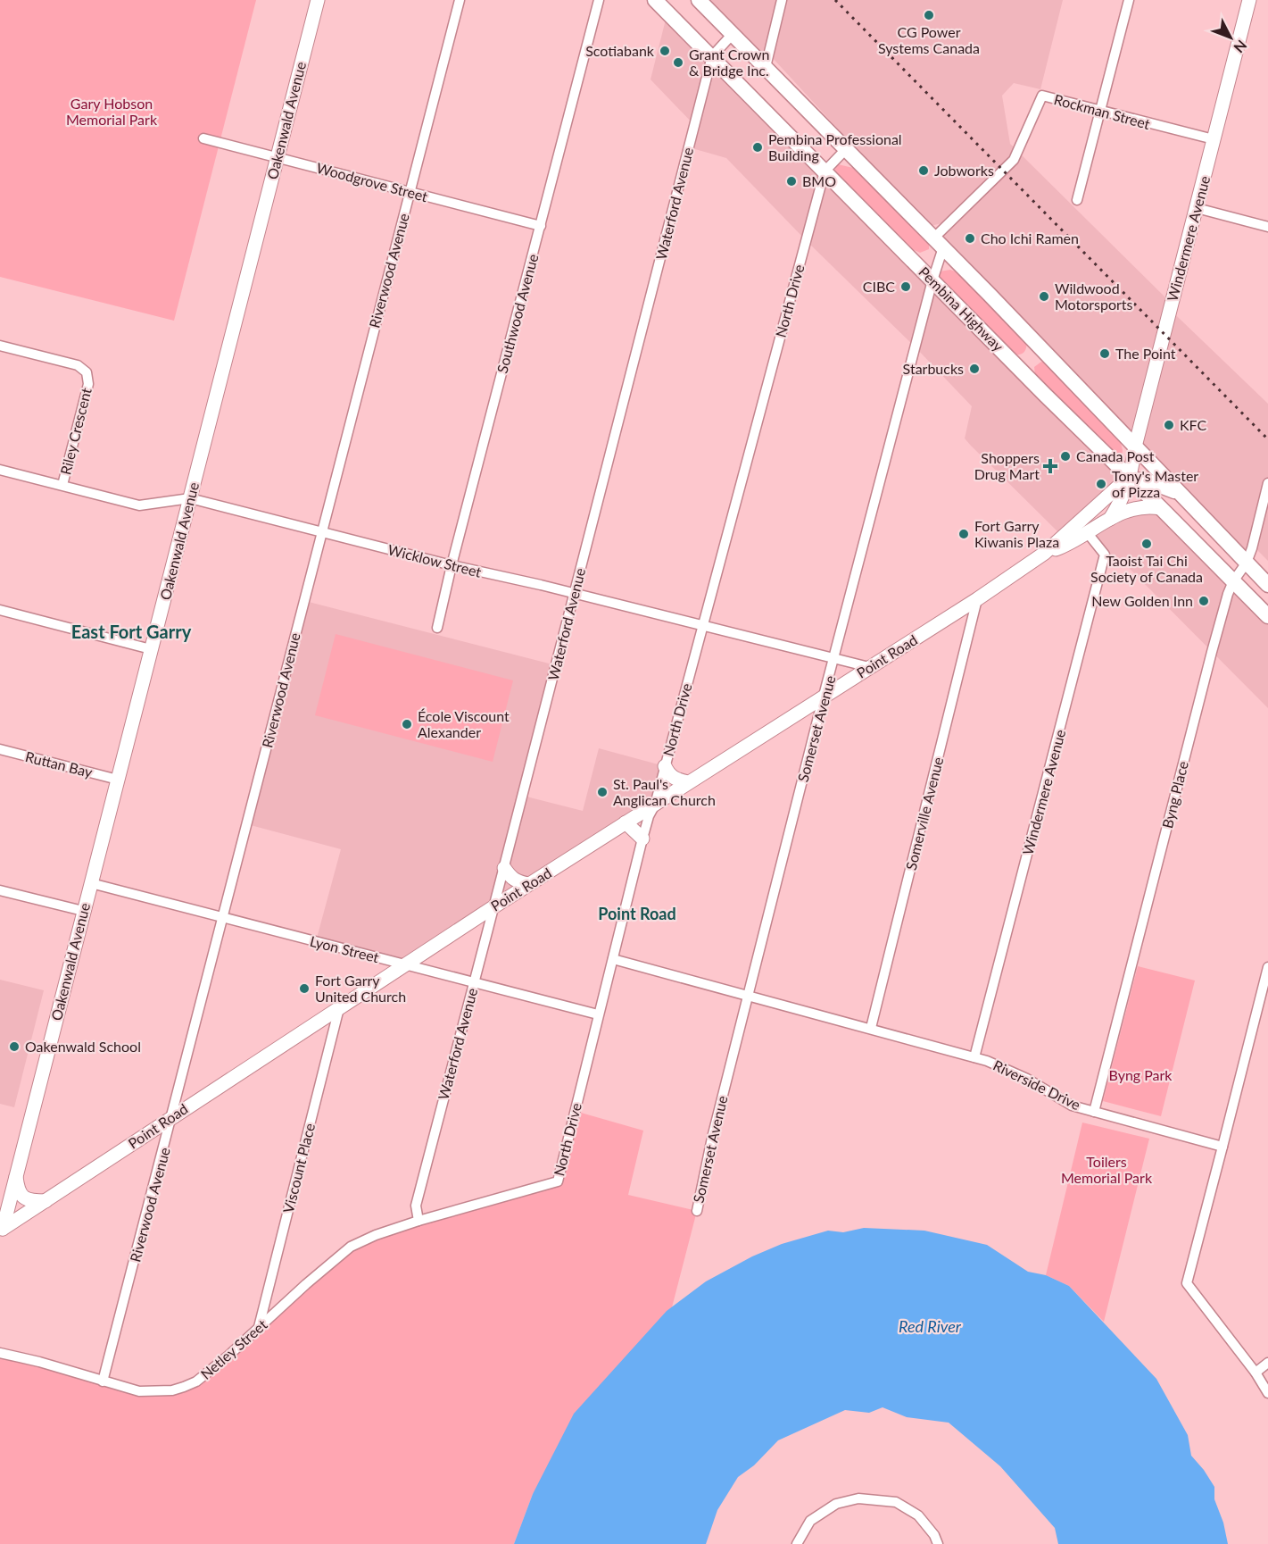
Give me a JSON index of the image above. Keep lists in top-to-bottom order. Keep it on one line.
{"streets":{"main road":["Pembina Highway"],"street":["Rockman Street","Oakenwald Avenue","Woodgrove Street","Waterford Avenue","Windermere Avenue","Riverwood Avenue","North Drive","Southwood Avenue","Riley Crescent","Wicklow Street","Point Road","Somerset Avenue","Ruttan Bay","Byng Place","Somerville Avenue","Lyon Street","Riverside Drive","Viscount Place","Netley Street"]},"crossings":[["Rockman Street","Windermere Avenue"],["Rockman Street","Pembina Highway"],["Rockman Street","Somerset Avenue"],["Oakenwald Avenue","Woodgrove Street"],["Oakenwald Avenue","Wicklow Street"],["Oakenwald Avenue","Point Road"],["Oakenwald Avenue","Ruttan Bay"],["Oakenwald Avenue","Lyon Street"],["Woodgrove Street","Riverwood Avenue"],["Woodgrove Street","Southwood Avenue"],["Waterford Avenue","North Drive"],["Waterford Avenue","Pembina Highway"],["Waterford Avenue","Wicklow Street"],["Waterford Avenue","Point Road"],["Waterford Avenue","Lyon Street"],["Windermere Avenue","Pembina Highway"],["Windermere Avenue","Point Road"],["Windermere Avenue","Riverside Drive"],["Riverwood Avenue","Wicklow Street"],["Riverwood Avenue","Point Road"],["Riverwood Avenue","Lyon Street"],["Riverwood Avenue","Netley Street"],["North Drive","Pembina Highway"],["North Drive","Wicklow Street"],["North Drive","Point Road"],["North Drive","Lyon Street"],["North Drive","Riverside Drive"],["North Drive","Netley Street"],["Pembina Highway","Point Road"],["Pembina Highway","Somerset Avenue"],["Pembina Highway","Byng Place"],["Southwood Avenue","Wicklow Street"],["Riley Crescent","Wicklow Street"],["Wicklow Street","Point Road"],["Wicklow Street","Somerset Avenue"],["Point Road","Somerset Avenue"],["Point Road","Somerville Avenue"],["Point Road","Lyon Street"],["Point Road","Viscount Place"],["Somerset Avenue","Riverside Drive"],["Byng Place","Riverside Drive"],["Somerville Avenue","Riverside Drive"],["Viscount Place","Netley Street"]],"districts":["East Fort Garry","Point Road"],"water":["Red River"],"parks":["Gary Hobson Memorial Park","Byng Park","Toilers Memorial Park"],"places":{"other":["CG Power Systems Canada","Scotiabank","Grant Crown & Bridge Inc.","Pembina Professional Building","Jobworks","BMO","Cho Ichi Ramen","CIBC","Wildwood Motorsports","The Point","Starbucks","KFC","Canada Post","Tony's Master of Pizza","Fort Garry Kiwanis Plaza","Taoist Tai Chi Society of Canada","New Golden Inn","École Viscount Alexander","St. Paul's Anglican Church","Fort Garry United Church","Oakenwald School"],"health":["Shoppers Drug Mart"]},"north":"bottom right"}
